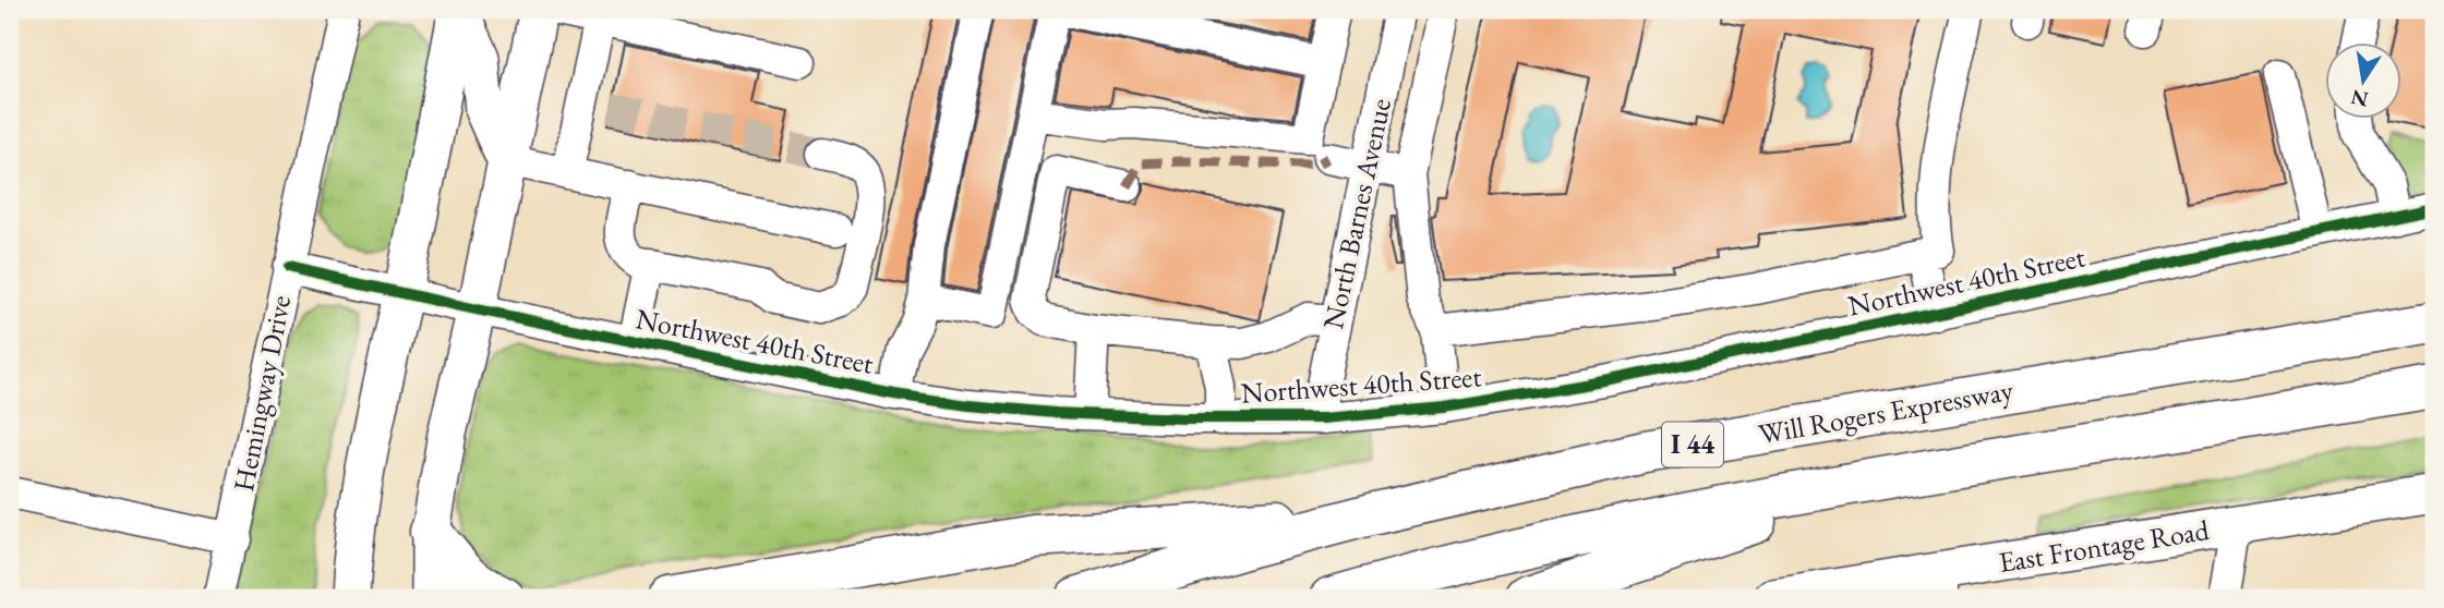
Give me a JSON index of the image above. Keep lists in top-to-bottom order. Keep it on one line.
{"streets":{"highway":["Will Rogers Expressway","I 44"],"main road":["East Frontage Road"],"street":["North Barnes Avenue","Northwest 40th Street","Hemingway Drive"]},"crossings":[["North Barnes Avenue","Northwest 40th Street"],["Northwest 40th Street","Hemingway Drive"]],"north":"bottom"}
